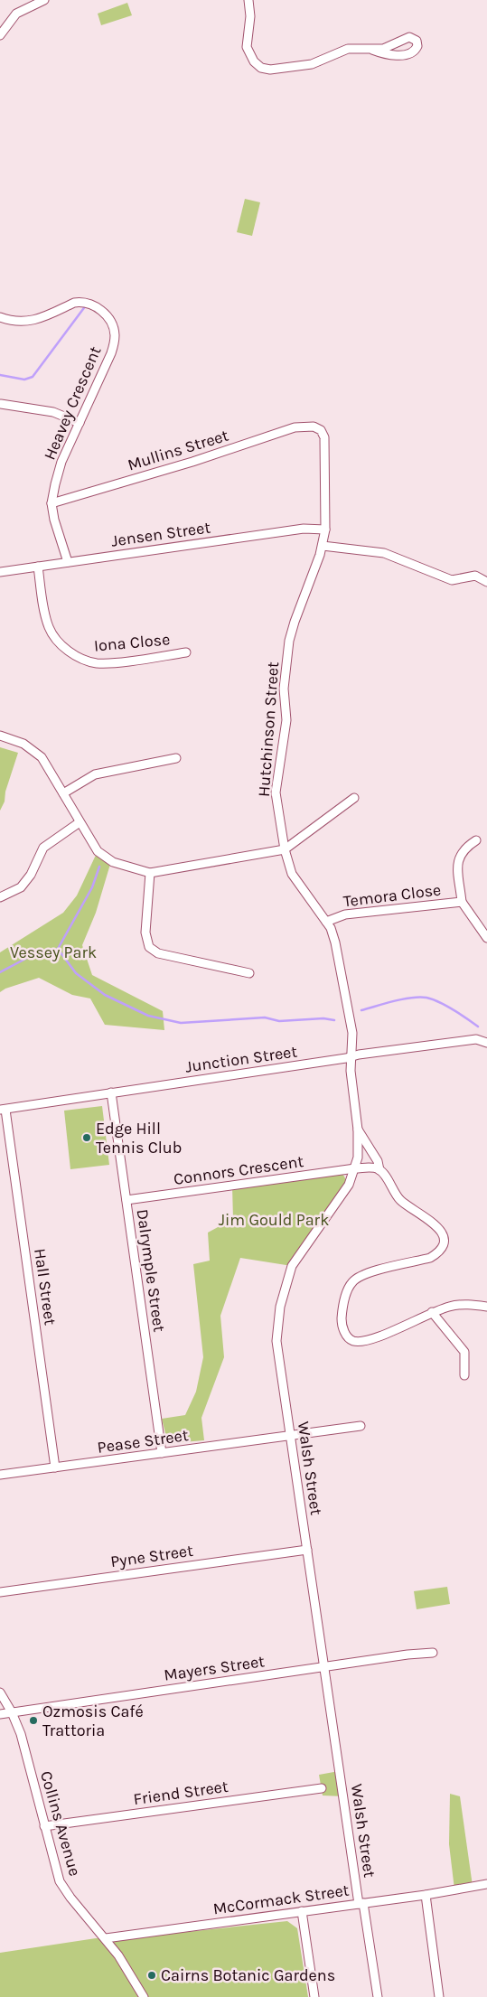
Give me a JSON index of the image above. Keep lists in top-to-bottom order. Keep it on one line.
{"streets":{"street":["Heavey Crescent","Mullins Street","Jensen Street","Iona Close","Hutchinson Street","Temora Close","Junction Street","Connors Crescent","Dalrymple Street","Hall Street","Pease Street","Walsh Street","Pyne Street","Mayers Street","Friend Street","Collins Avenue","McCormack Street"]},"crossings":[["Heavey Crescent","Mullins Street"],["Heavey Crescent","Jensen Street"],["Mullins Street","Hutchinson Street"],["Jensen Street","Iona Close"],["Jensen Street","Hutchinson Street"],["Hutchinson Street","Temora Close"],["Hutchinson Street","Junction Street"],["Hutchinson Street","Walsh Street"],["Junction Street","Dalrymple Street"],["Junction Street","Hall Street"],["Junction Street","Walsh Street"],["Connors Crescent","Dalrymple Street"],["Connors Crescent","Walsh Street"],["Dalrymple Street","Pease Street"],["Hall Street","Pease Street"],["Pease Street","Walsh Street"],["Walsh Street","Pyne Street"],["Walsh Street","Mayers Street"],["Walsh Street","McCormack Street"],["Mayers Street","Collins Avenue"],["Friend Street","Collins Avenue"],["Collins Avenue","McCormack Street"]],"parks":["Vessey Park","Jim Gould Park"],"places":["Edge Hill Tennis Club","Ozmosis Café Trattoria","Cairns Botanic Gardens"]}
